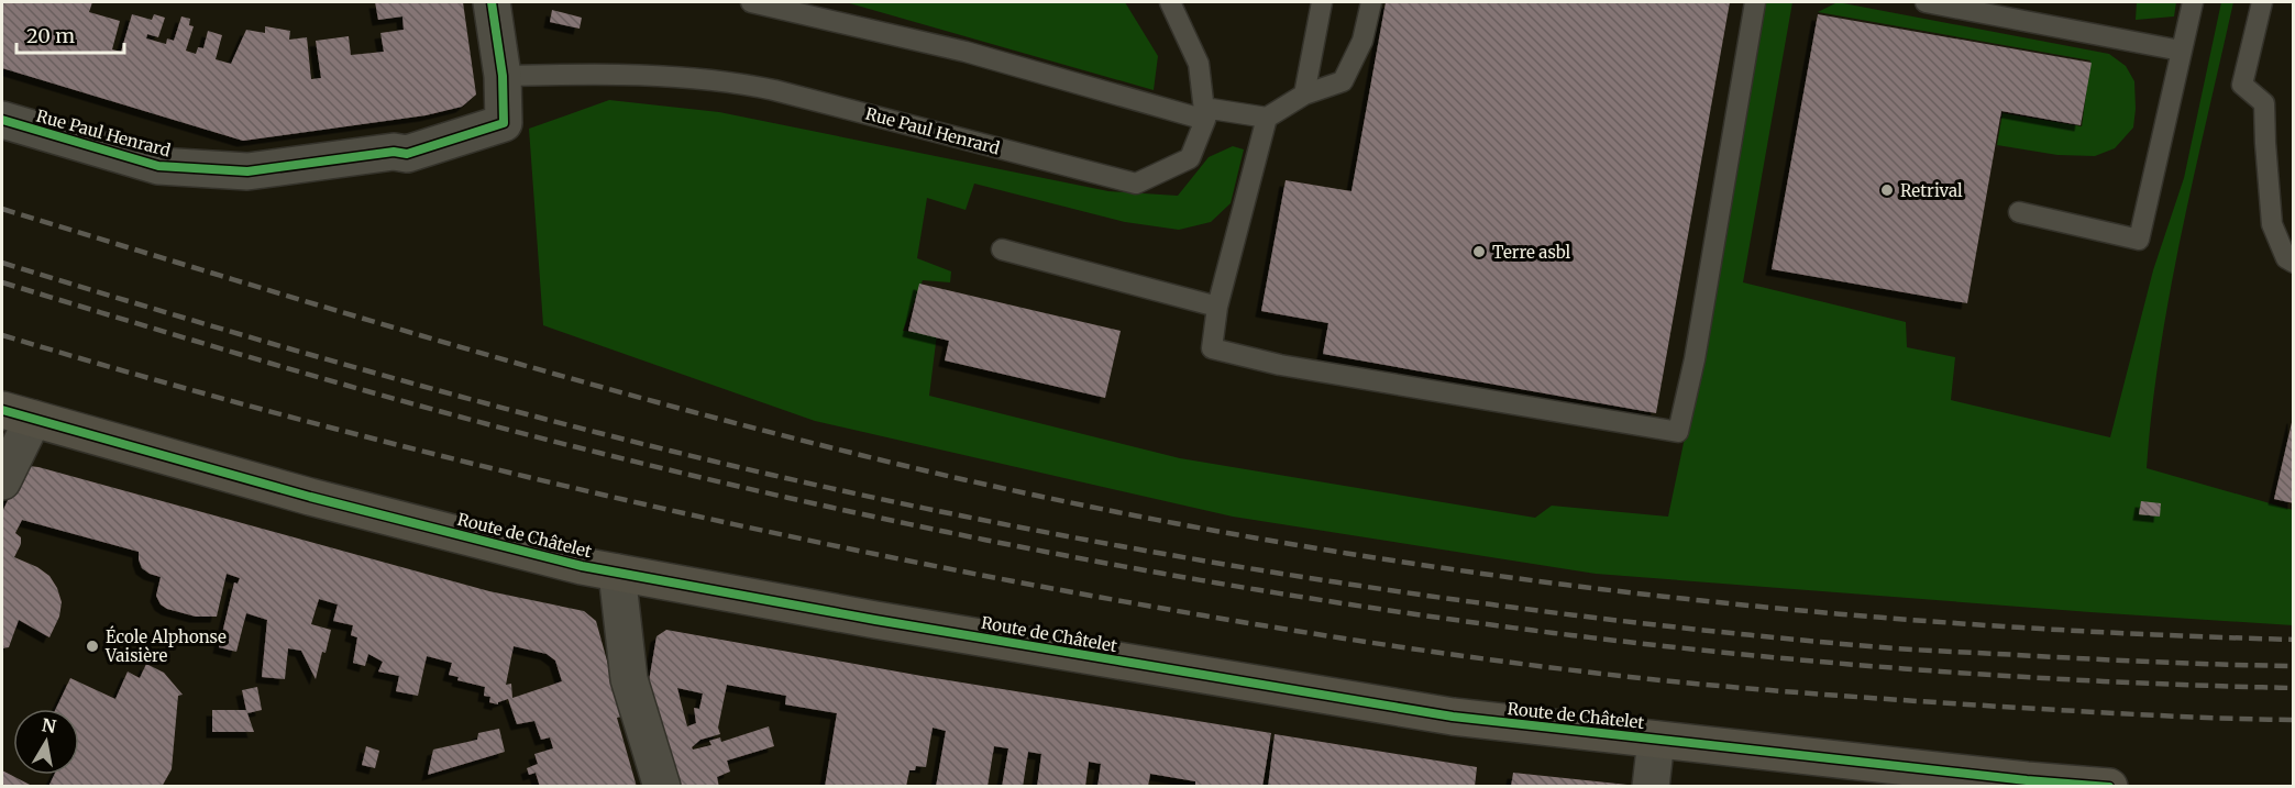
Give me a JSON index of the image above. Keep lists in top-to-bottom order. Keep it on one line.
{"streets":{"main road":["Route de Châtelet"],"street":["Rue Paul Henrard"]},"places":["Retrival","Terre asbl","École Alphonse Vaisière"],"scale_bar":"20 m","north":"top"}
